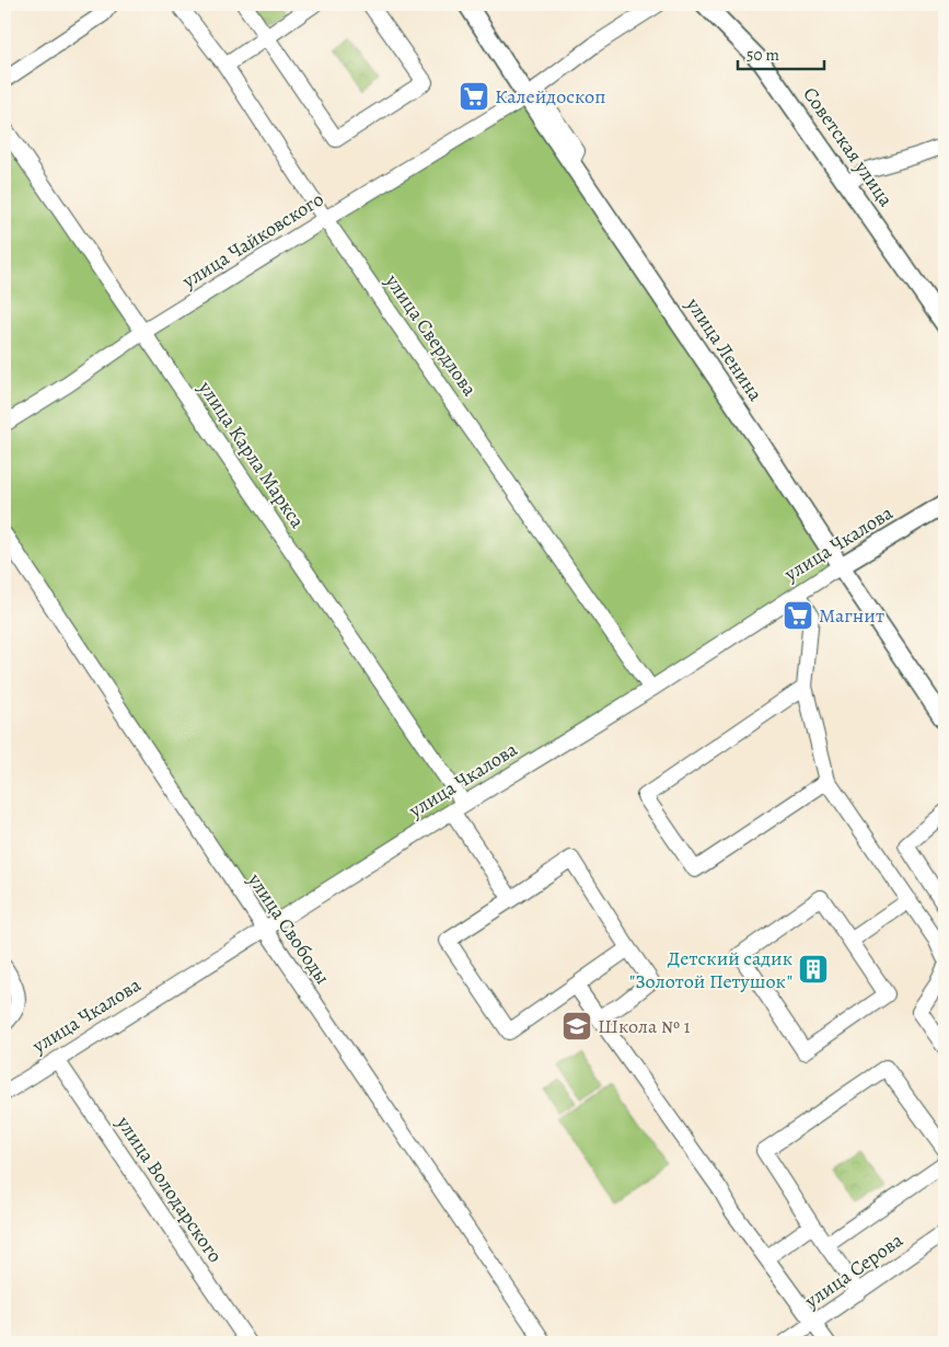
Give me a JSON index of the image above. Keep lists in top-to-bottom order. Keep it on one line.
{"streets":{"main road":["Советская улица","улица Ленина","улица Чкалова"],"street":["улица Чайковского","улица Свердлова","улица Карла Маркса","улица Свободы","улица Володарского","улица Серова"]},"crossings":[["улица Чайковского","улица Свердлова"],["улица Чайковского","улица Ленина"],["улица Чайковского","улица Карла Маркса"],["улица Свердлова","улица Чкалова"],["улица Ленина","улица Чкалова"],["улица Карла Маркса","улица Чкалова"],["улица Чкалова","улица Свободы"],["улица Чкалова","улица Володарского"]],"places":{"supermarket":["Калейдоскоп","Магнит"],"building":["Детский садик \"Золотой Петушок\""],"school or university":["Школа № 1"]},"scale_bar":"50 m"}
